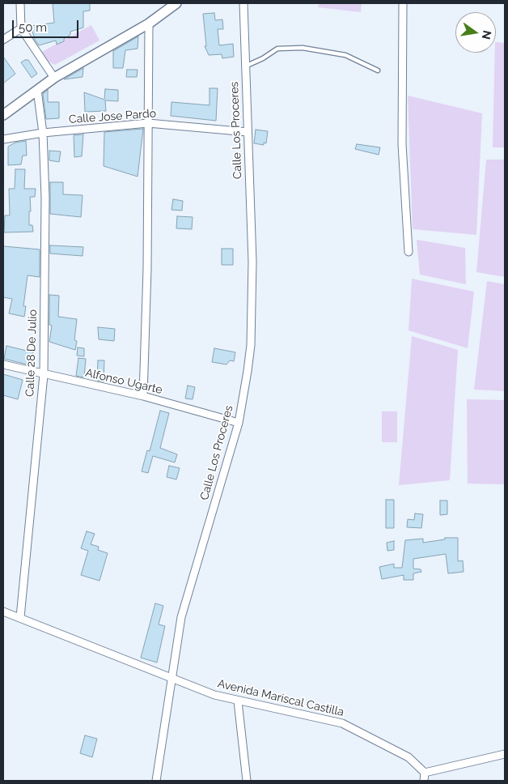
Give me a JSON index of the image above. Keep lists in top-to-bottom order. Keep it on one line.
{"streets":{"street":["Calle Jose Pardo","Calle Los Proceres","Calle 28 De Julio","Alfonso Ugarte","Avenida Mariscal Castilla"]},"crossings":[["Calle Jose Pardo","Calle Los Proceres"],["Calle Jose Pardo","Calle 28 De Julio"],["Calle Los Proceres","Alfonso Ugarte"],["Calle Los Proceres","Avenida Mariscal Castilla"],["Calle 28 De Julio","Alfonso Ugarte"],["Calle 28 De Julio","Avenida Mariscal Castilla"]],"scale_bar":"50 m","north":"right"}
